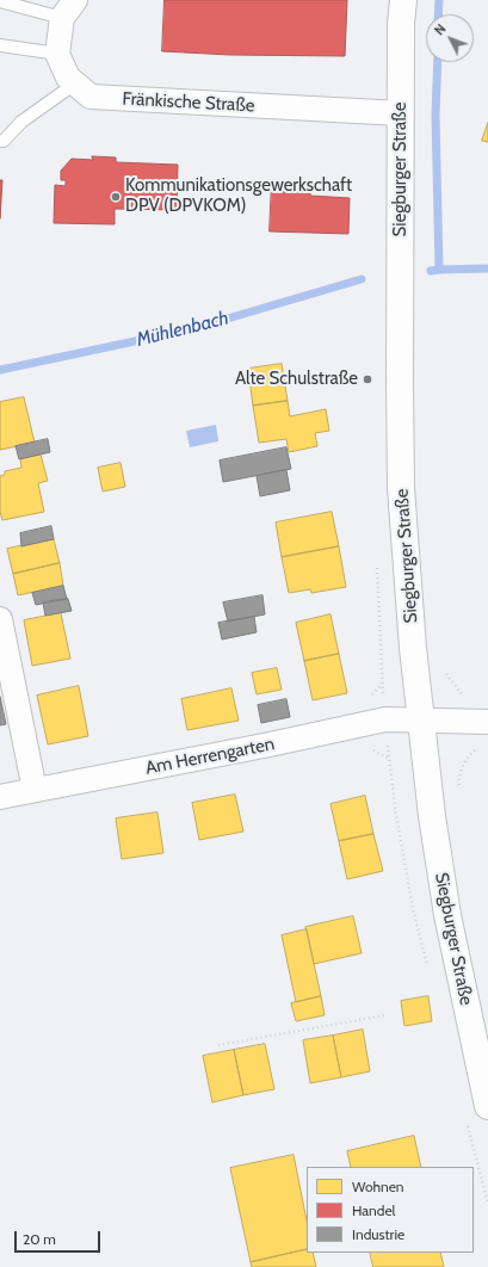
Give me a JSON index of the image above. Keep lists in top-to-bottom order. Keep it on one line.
{"streets":{"main road":["Siegburger Straße"],"street":["Fränkische Straße","Am Herrengarten"]},"crossings":[["Fränkische Straße","Siegburger Straße"],["Siegburger Straße","Am Herrengarten"]],"water":["Mühlenbach"],"places":["Kommunikationsgewerkschaft DPV (DPVKOM)","Alte Schulstraße"],"legend":["Wohnen","Handel","Industrie"],"scale_bar":"20 m","north":"top left"}
